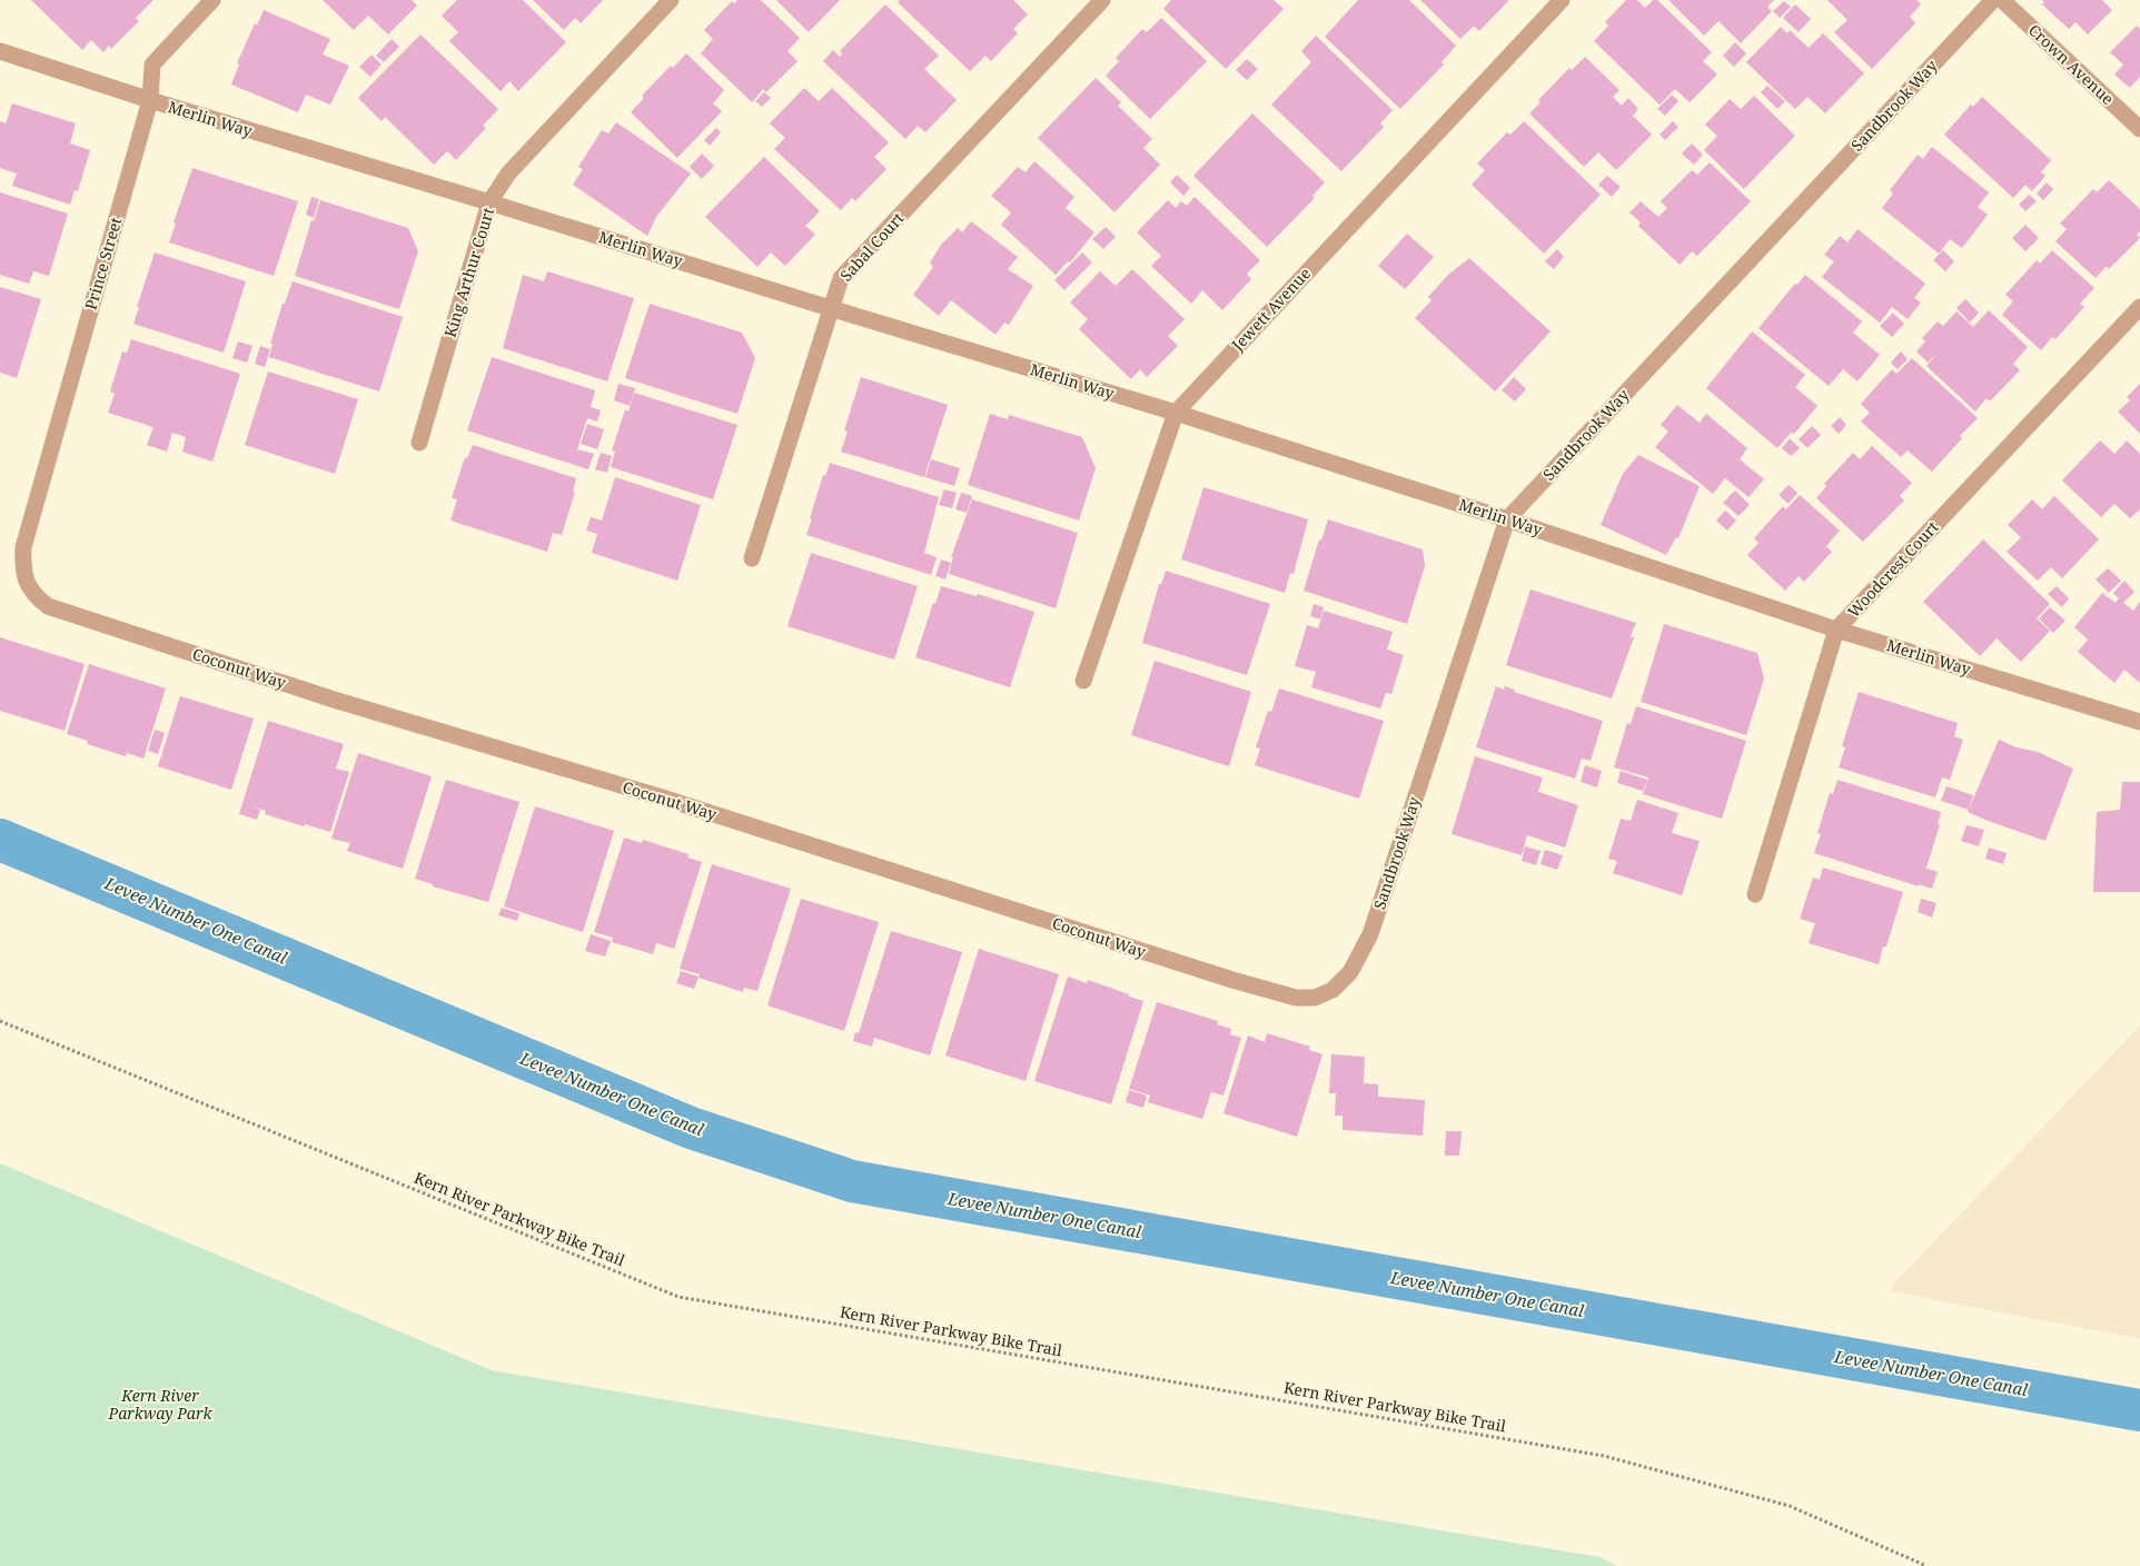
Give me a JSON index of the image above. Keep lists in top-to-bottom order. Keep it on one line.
{"streets":{"street":["Crown Avenue","Sandbrook Way","Merlin Way","Sabal Court","Prince Street","King Arthur Court","Jewett Avenue","Woodcrest Court","Coconut Way"],"path":["Kern River Parkway Bike Trail"]},"crossings":[["Sandbrook Way","Merlin Way"],["Sandbrook Way","Coconut Way"],["Merlin Way","Sabal Court"],["Merlin Way","Prince Street"],["Merlin Way","King Arthur Court"],["Merlin Way","Jewett Avenue"],["Merlin Way","Woodcrest Court"],["Prince Street","Coconut Way"]],"water":["Levee Number One Canal"],"parks":["Kern River Parkway Park"]}
